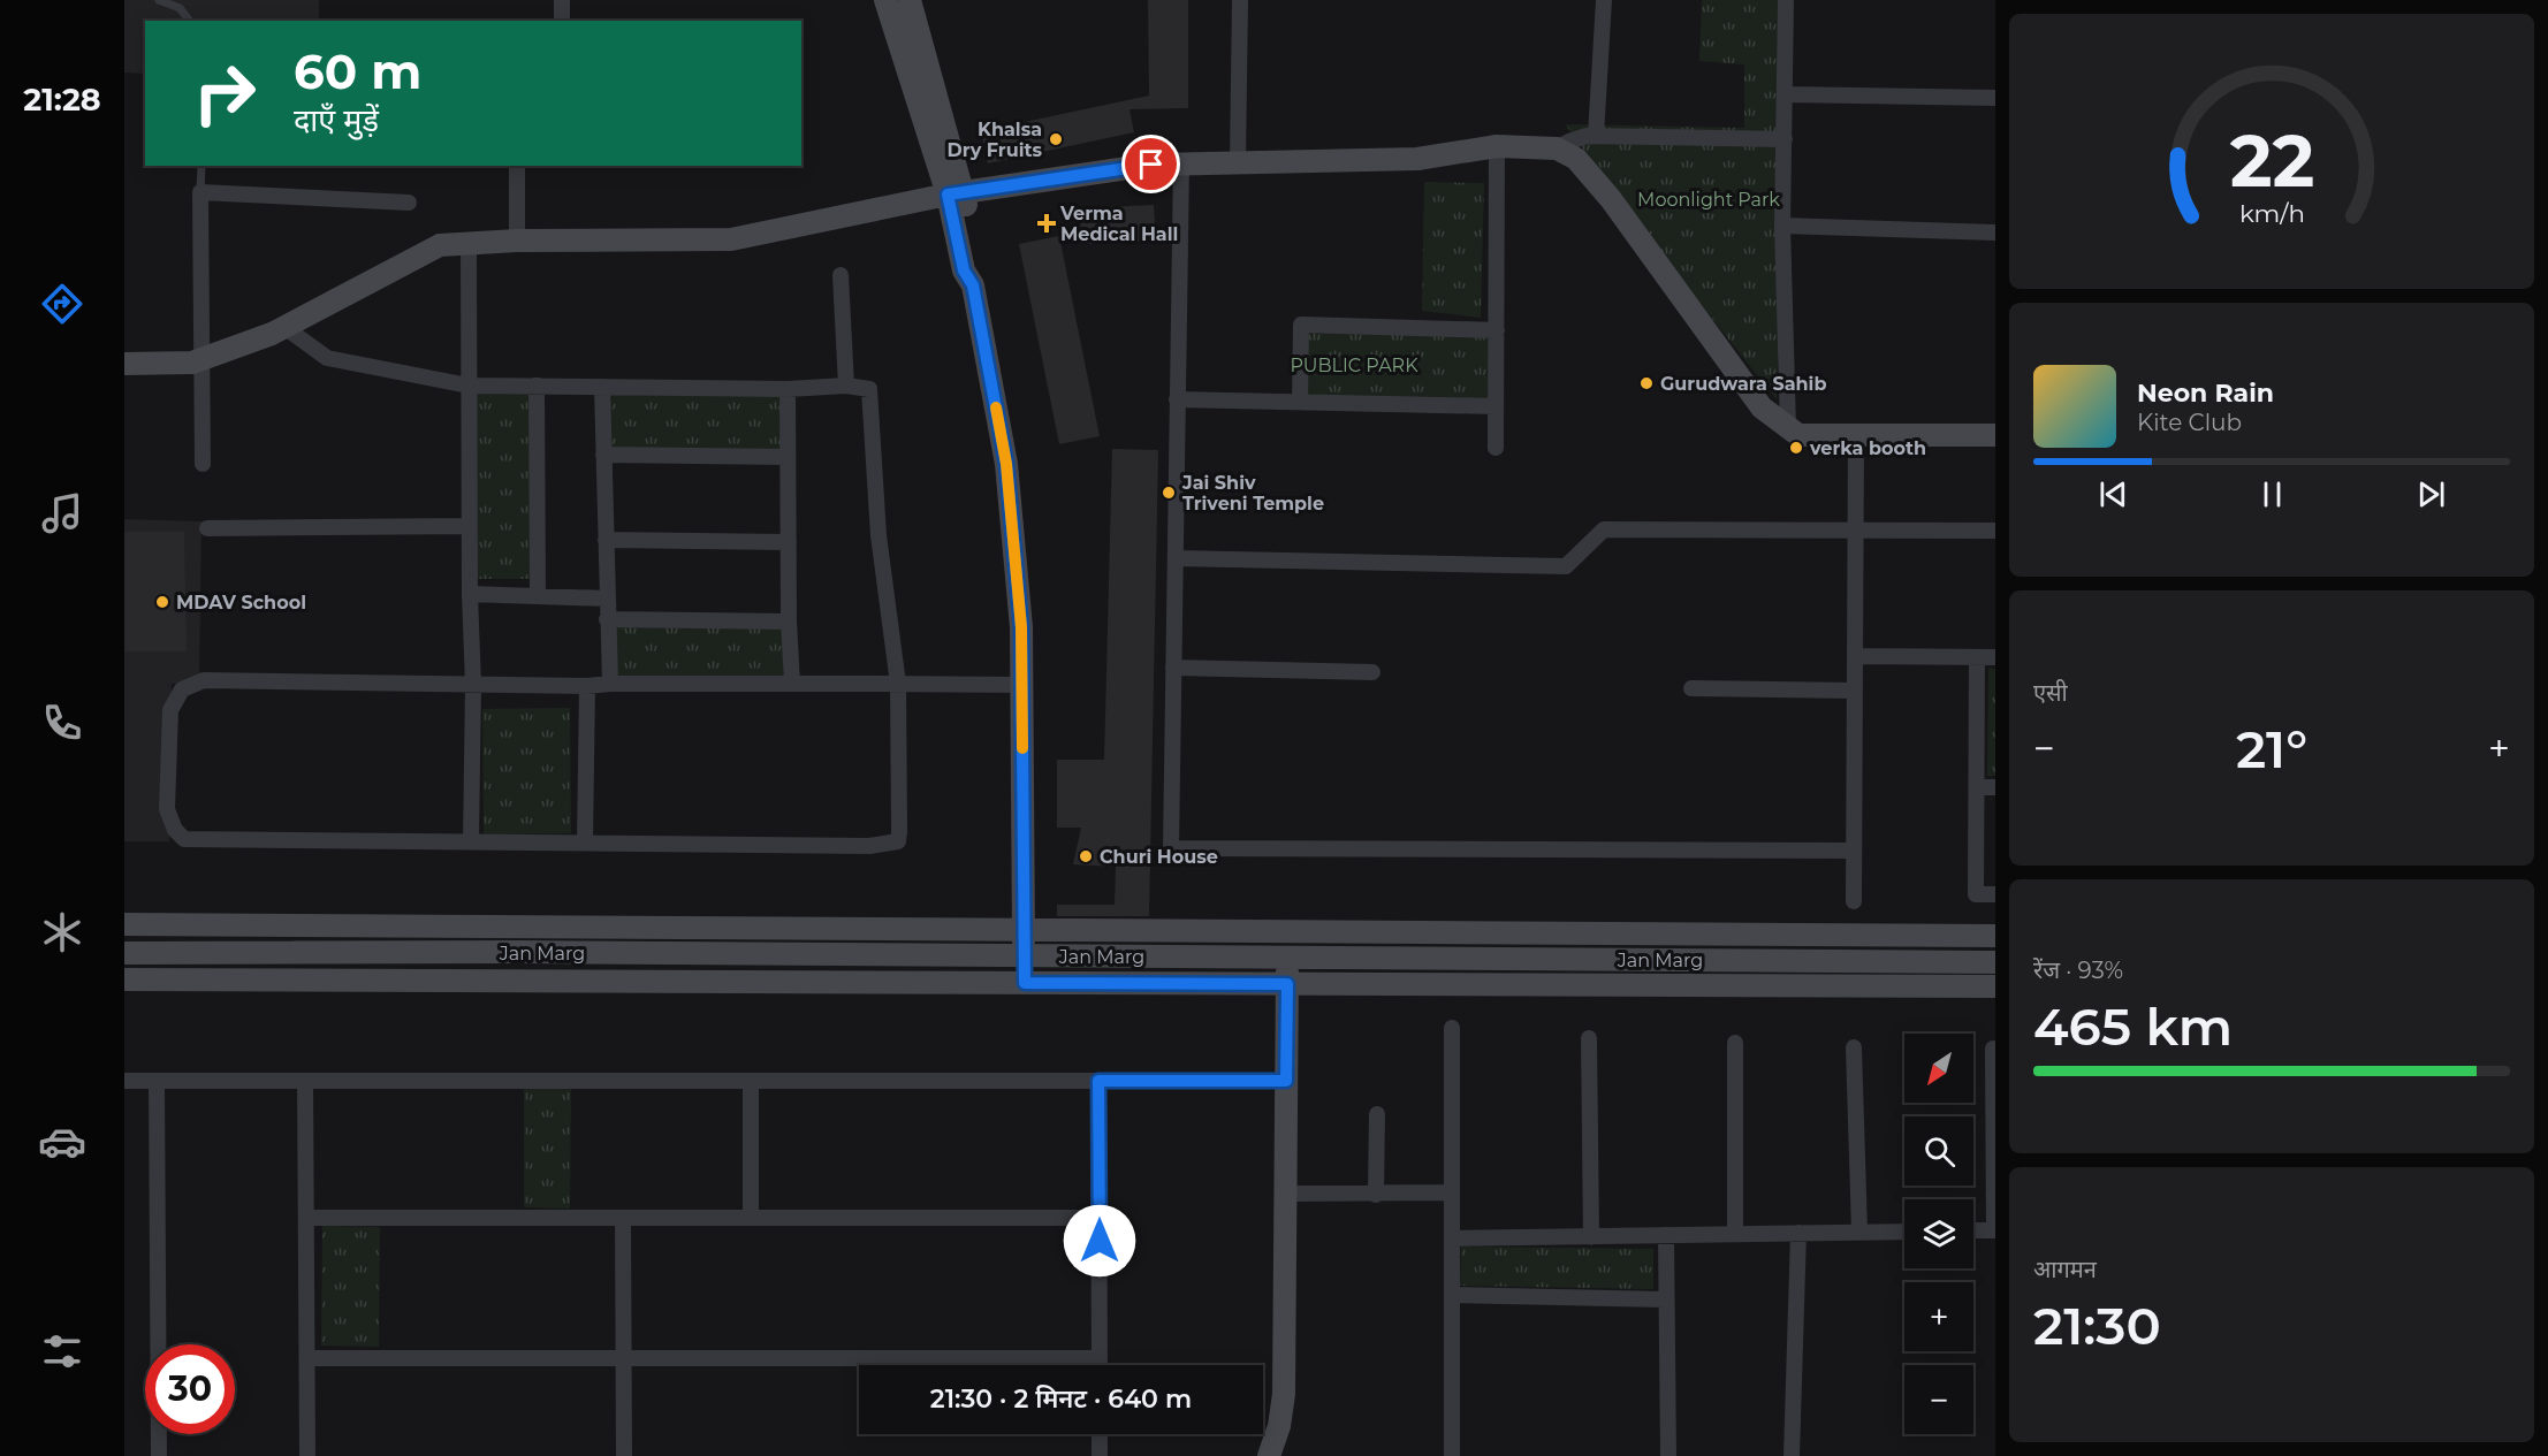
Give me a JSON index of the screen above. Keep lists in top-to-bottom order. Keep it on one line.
{"streets":{"street":["Jan Marg"]},"parks":["Moonlight Park","PUBLIC PARK"],"places":{"other":["Khalsa Dry Fruits","Gurudwara Sahib","verka booth","Jai Shiv Triveni Temple","MDAV School","Churi House"],"health":["Verma Medical Hall"]},"north":"bottom left","page":{"tabs":"21:28","turn":["60 m","दाएँ मुड़ें"],"song":["Neon Rain","Kite Club"],"tile":["एसी",["रेंज · 93%","465 km"],["आगमन","21:30"]],"heat":["−","21°","+"],"map_buttons":["+","−"],"limit":"30","trip":"21:30 · 2 मिनट · 640 m","gauge":["22","km/h"]}}
